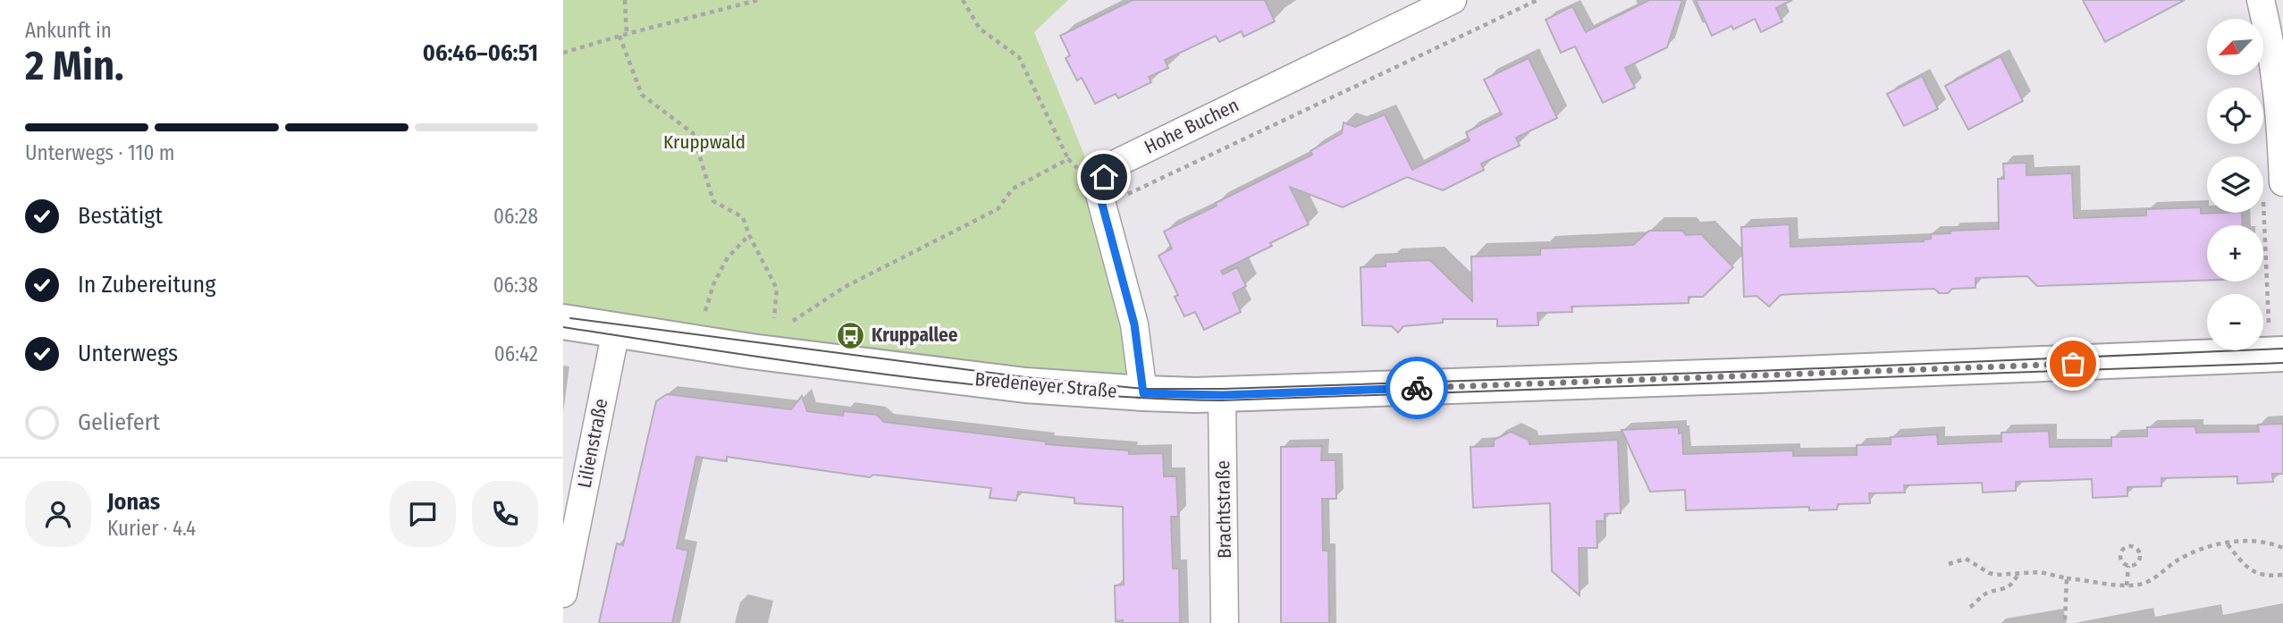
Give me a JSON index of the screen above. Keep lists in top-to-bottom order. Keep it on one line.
{"streets":{"street":["Hohe Buchen","Bredeneyer Straße","Lilienstraße","Brachtstraße"]},"crossings":[["Bredeneyer Straße","Lilienstraße"],["Bredeneyer Straße","Brachtstraße"]],"parks":["Kruppwald"],"places":{"bus stop":["Kruppallee"]},"north":"bottom left","page":{"heading":["2 Min.","Ankunft in","06:46–06:51"],"panel":["Jonas","Kurier · 4.4"],"map_buttons":["+","−"],"bar":"Unterwegs · 110 m","list":[["Bestätigt","06:28"],["In Zubereitung","06:38"],["Unterwegs","06:42"],"Geliefert"]}}
